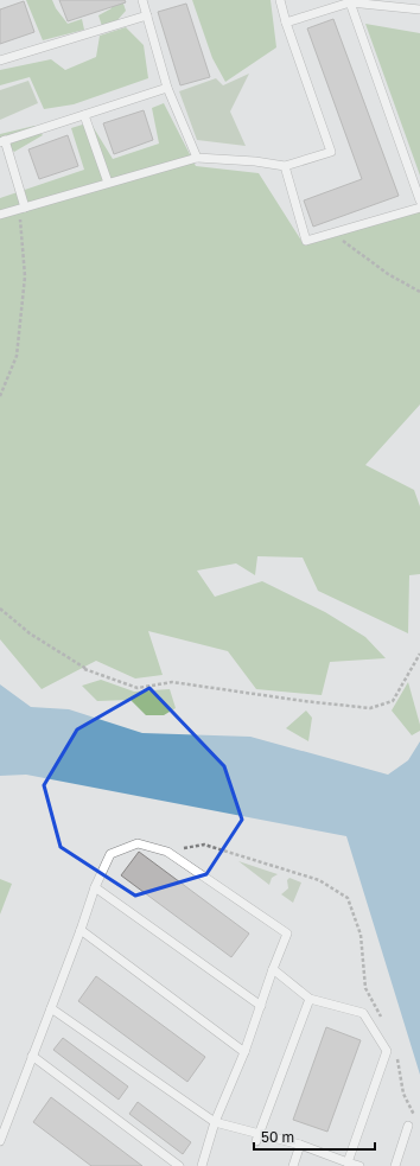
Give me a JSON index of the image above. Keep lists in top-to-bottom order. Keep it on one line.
{"scale_bar":"50 m"}
